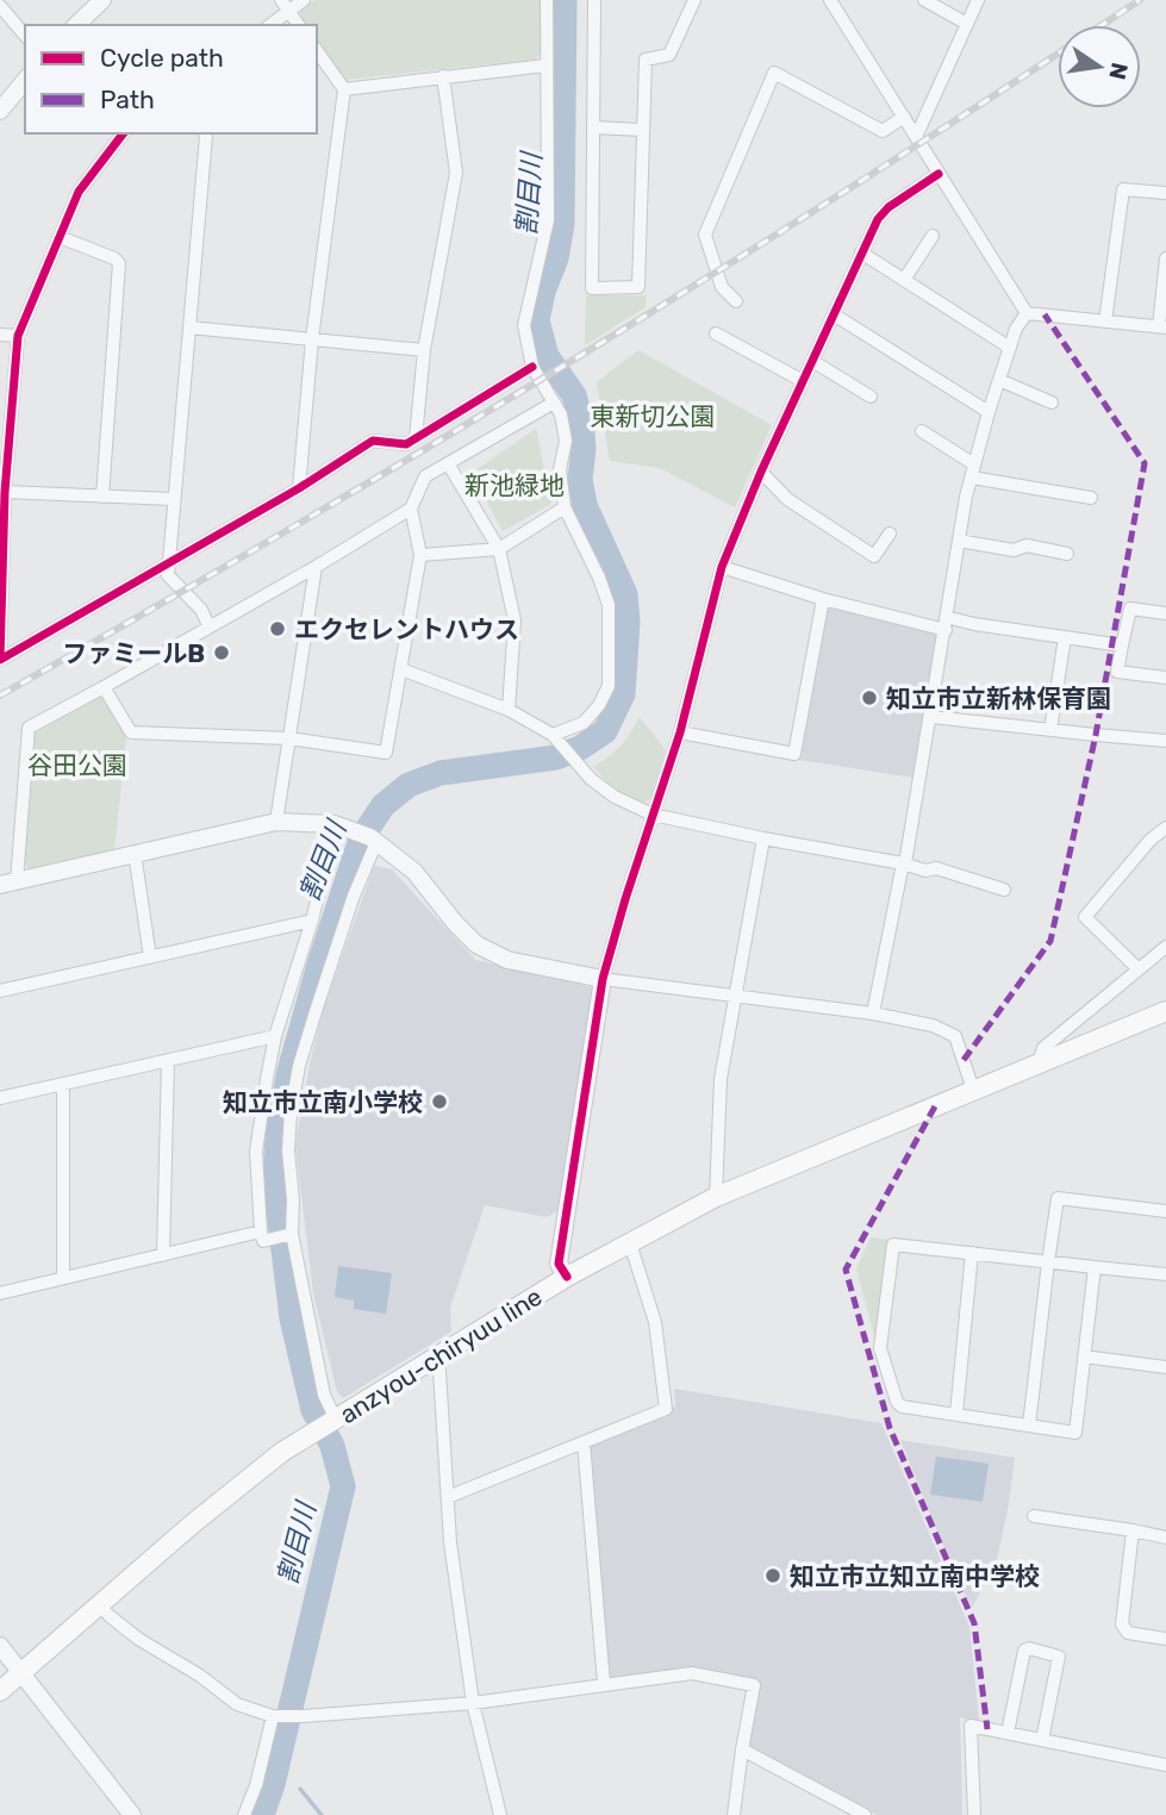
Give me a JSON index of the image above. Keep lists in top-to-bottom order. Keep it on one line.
{"streets":{"main road":["anzyou-chiryuu line"]},"water":["割目川"],"parks":["東新切公園","新池緑地","谷田公園"],"places":["エクセレントハウス","ファミールB","知立市立新林保育園","知立市立南小学校","知立市立知立南中学校"],"legend":["Cycle path","Path"],"north":"right"}
